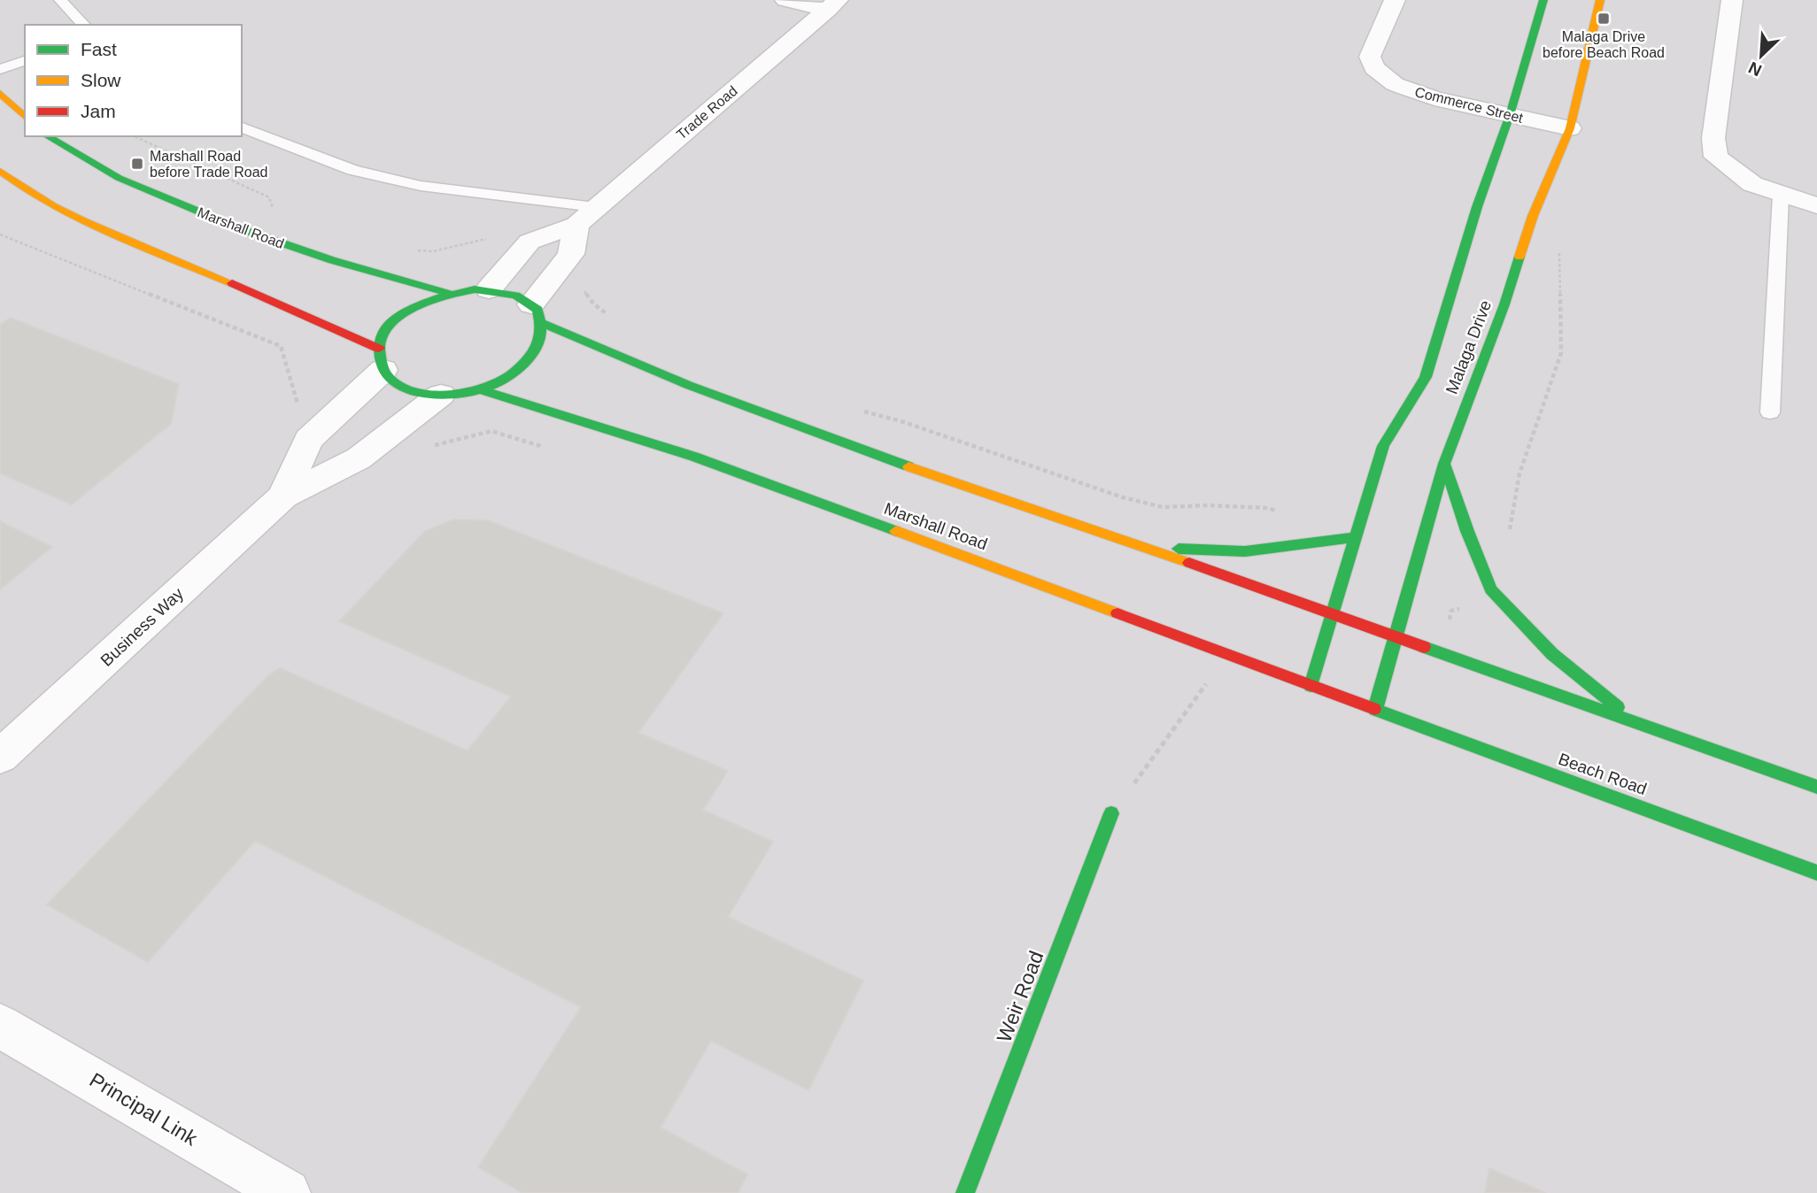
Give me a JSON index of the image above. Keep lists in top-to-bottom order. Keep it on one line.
{"streets":{"main road":["Marshall Road","Malaga Drive","Beach Road","Weir Road"],"street":["Commerce Street","Trade Road","Business Way","Principal Link"]},"crossings":[["Commerce Street","Malaga Drive"],["Trade Road","Marshall Road"],["Trade Road","Business Way"],["Marshall Road","Malaga Drive"],["Marshall Road","Business Way"],["Marshall Road","Beach Road"],["Malaga Drive","Beach Road"]],"places":{"transit":["Malaga Drive before Beach Road","Marshall Road before Trade Road"]},"legend":["Fast","Slow","Jam"],"north":"bottom left"}
